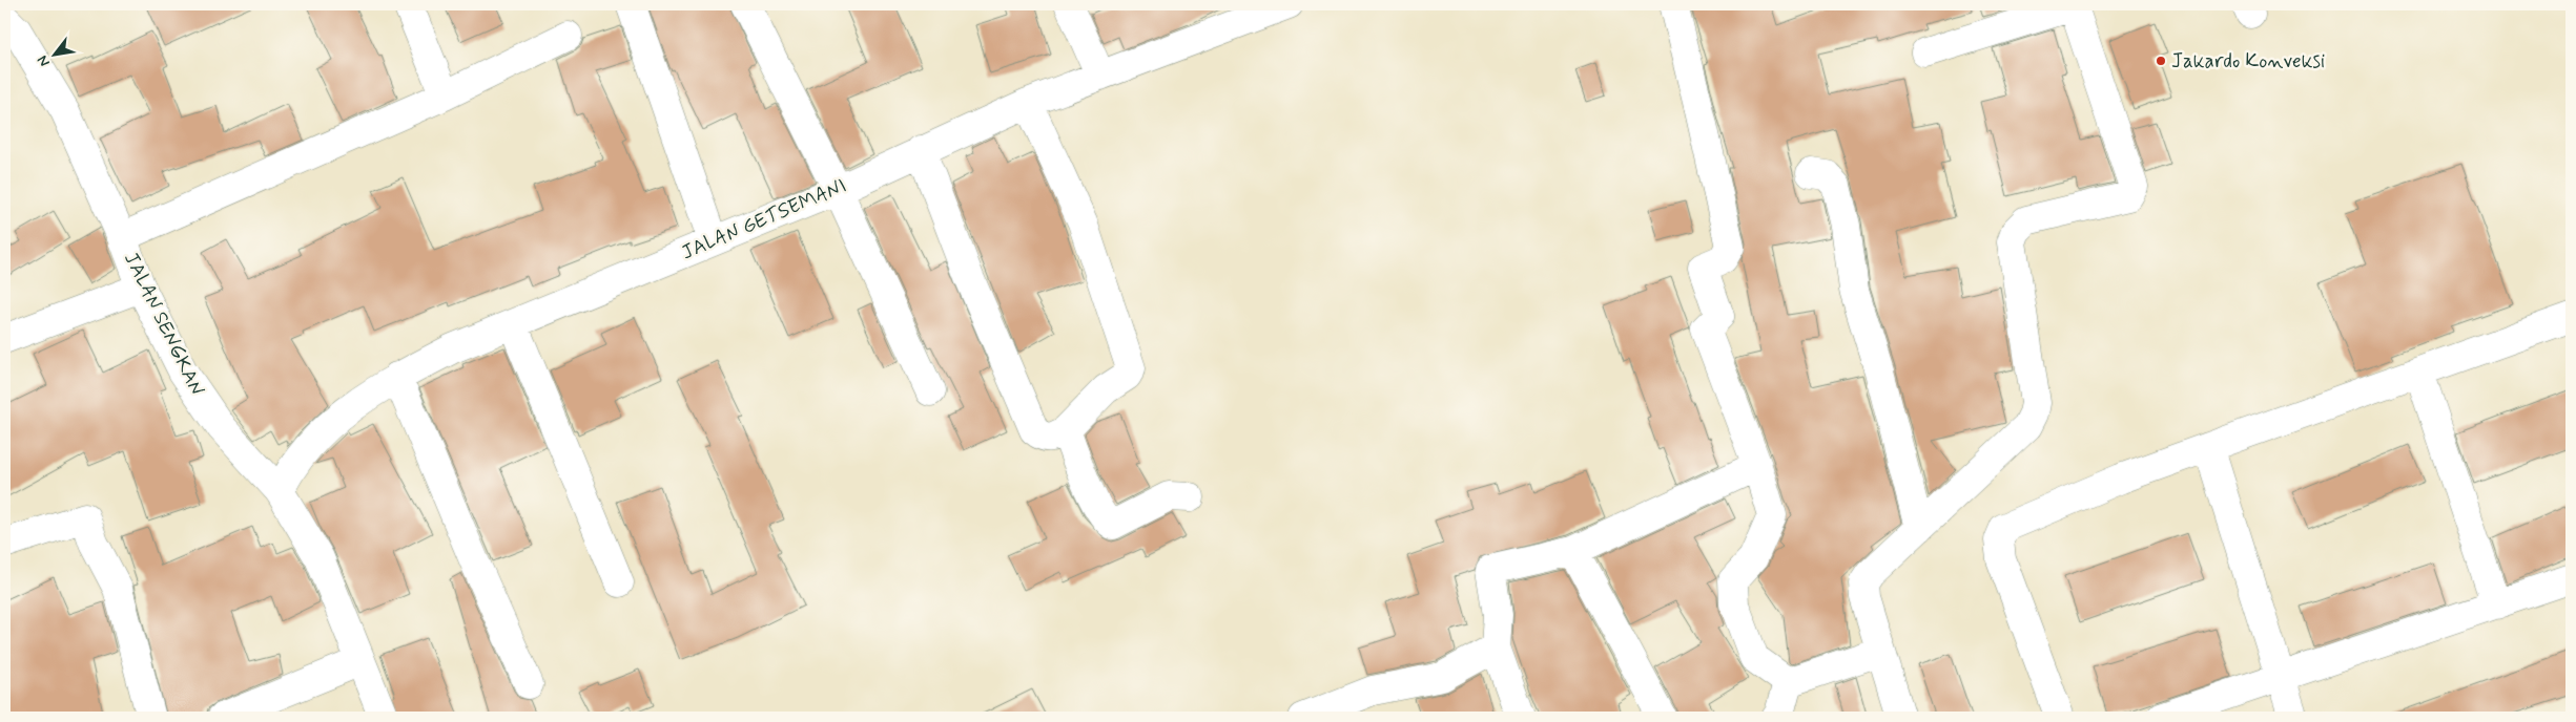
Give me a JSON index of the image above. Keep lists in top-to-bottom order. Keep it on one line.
{"streets":{"street":["JALAN GETSEMANI","JALAN SENGKAN"]},"crossings":[["JALAN GETSEMANI","JALAN SENGKAN"]],"places":["Jakardo Konveksi"],"north":"bottom left"}
